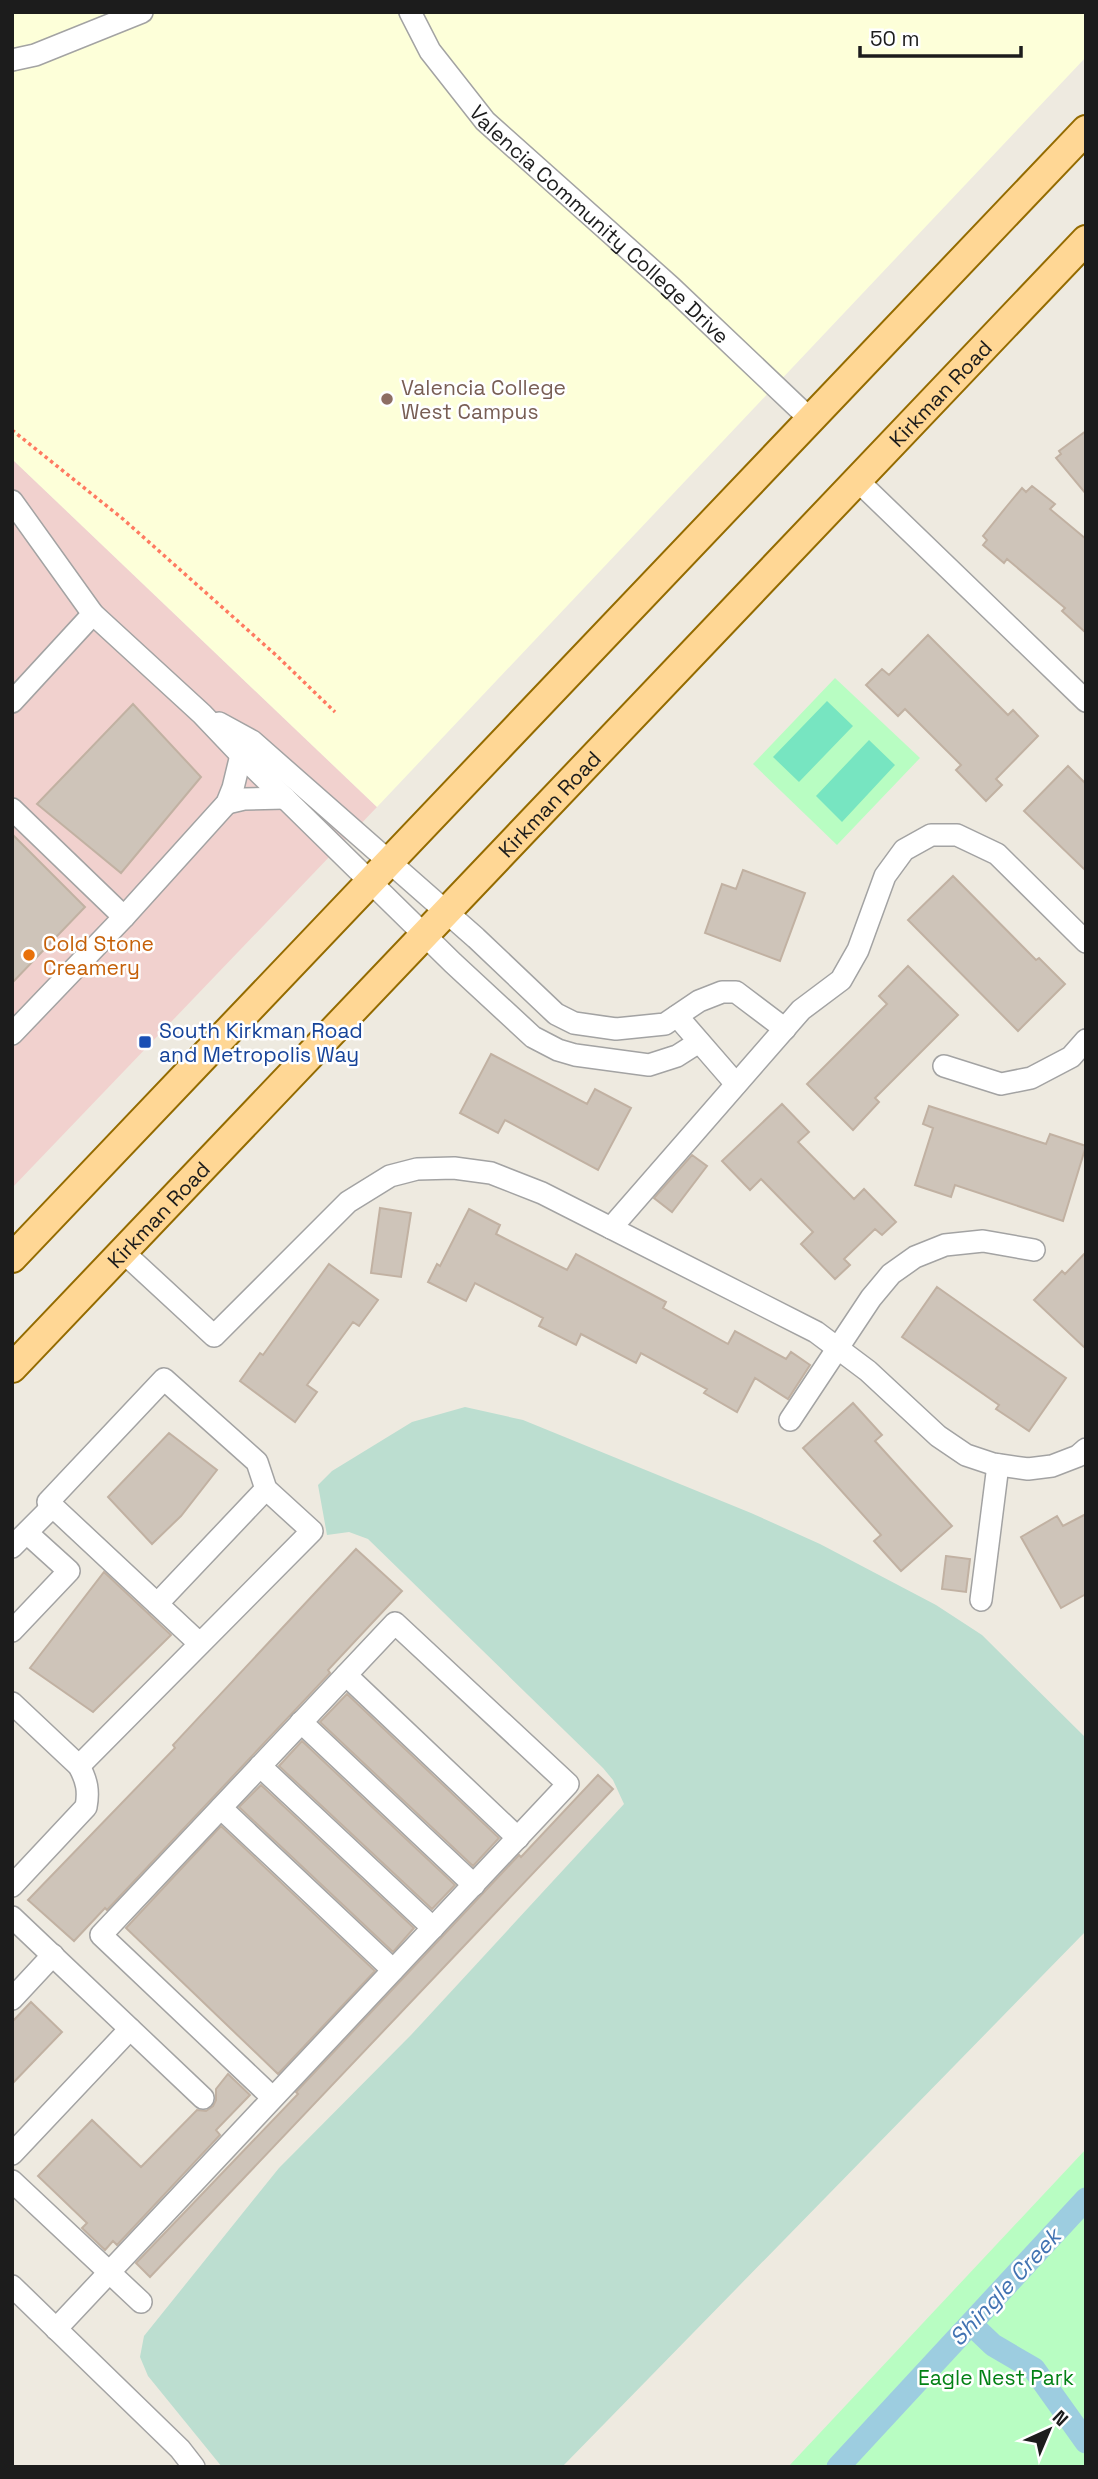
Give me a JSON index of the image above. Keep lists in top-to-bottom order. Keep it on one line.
{"streets":{"main road":["Kirkman Road"],"street":["Valencia Community College Drive"]},"water":["Shingle Creek"],"parks":["Eagle Nest Park"],"places":{"other":["Valencia College West Campus","Cold Stone Creamery"],"transit":["South Kirkman Road and Metropolis Way"]},"scale_bar":"50 m","north":"top right"}
